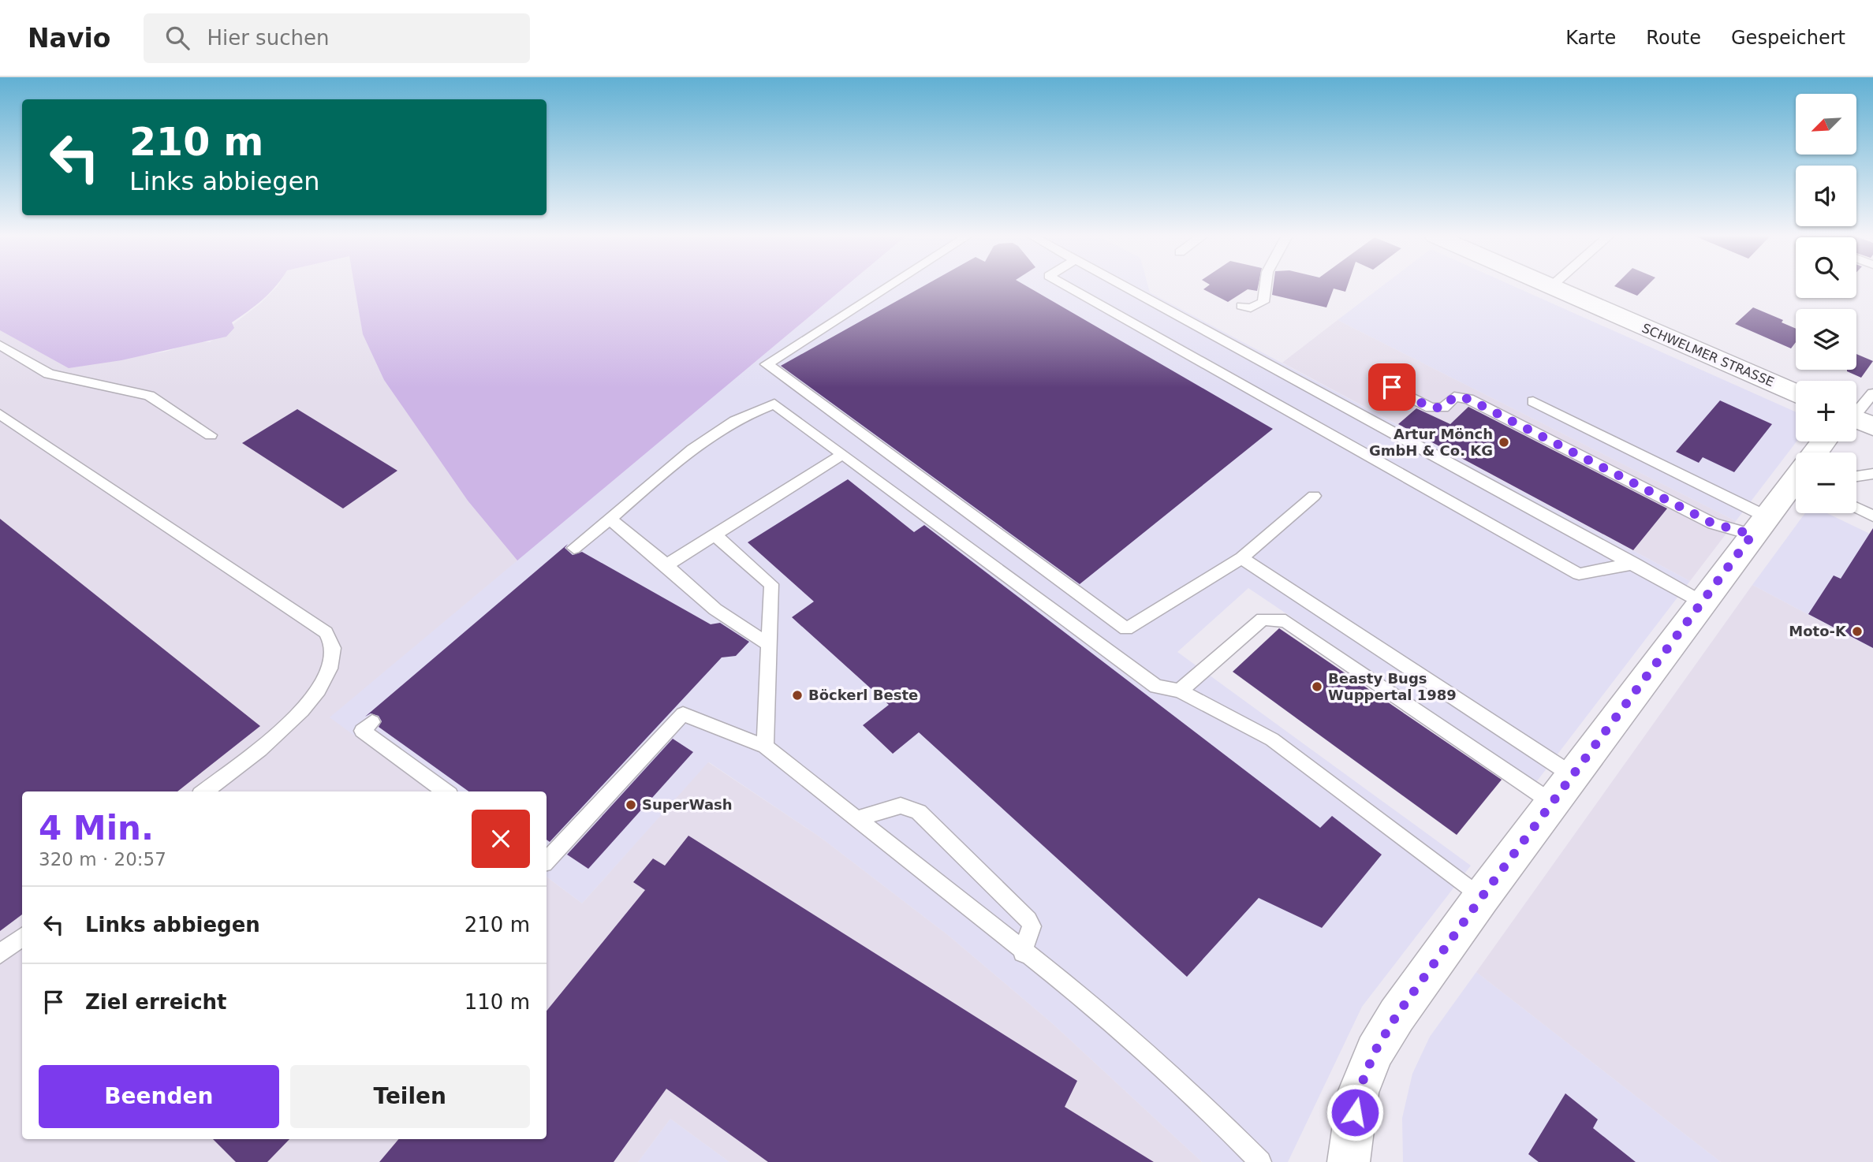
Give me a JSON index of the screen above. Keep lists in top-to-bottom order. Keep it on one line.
{"streets":{"street":["SCHWELMER STRASSE"]},"places":["Artur Mönch GmbH & Co. KG","Moto-K","Beasty Bugs Wuppertal 1989","Böckerl Beste","SuperWash"],"north":"bottom left","page":{"header":"Navio","search":"Hier suchen","nav":["Karte","Route","Gespeichert"],"map_buttons":["+","−"],"turn":["210 m","Links abbiegen"],"heading":["4 Min.","320 m · 20:57"],"list":[{"name":"Links abbiegen","value":"210 m"},{"name":"Ziel erreicht","value":"110 m"}],"buttons":["Beenden","Teilen"]}}
